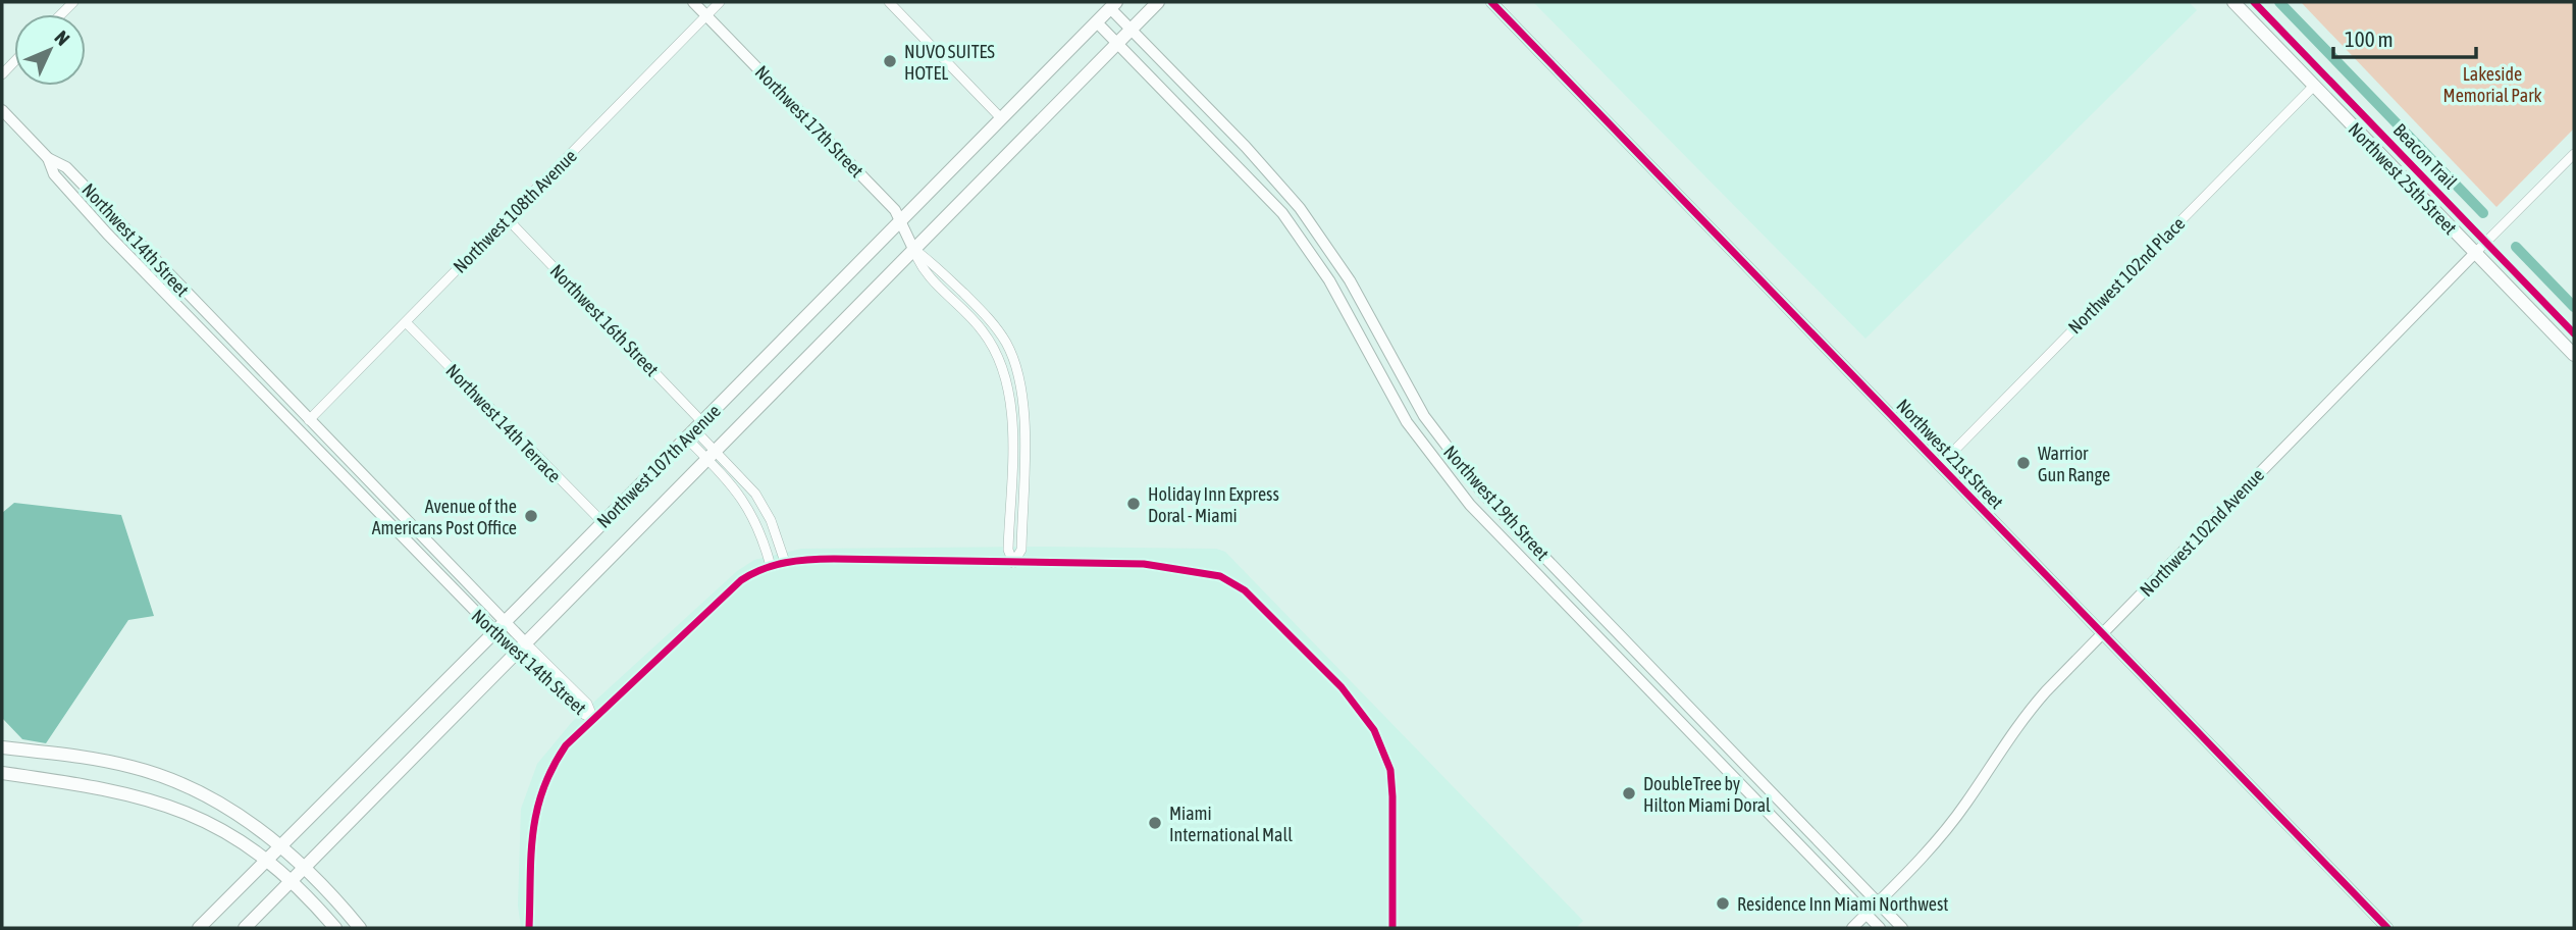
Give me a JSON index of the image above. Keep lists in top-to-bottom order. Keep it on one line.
{"streets":{"main road":["Northwest 25th Street","Northwest 107th Avenue"],"street":["Northwest 17th Street","Northwest 108th Avenue","Northwest 14th Street","Northwest 102nd Place","Northwest 16th Street","Northwest 14th Terrace","Northwest 21st Street","Northwest 19th Street","Northwest 102nd Avenue"],"cycle path":["Beacon Trail"]},"crossings":[["Northwest 17th Street","Northwest 108th Avenue"],["Northwest 17th Street","Northwest 107th Avenue"],["Northwest 25th Street","Northwest 102nd Place"],["Northwest 25th Street","Northwest 102nd Avenue"],["Northwest 108th Avenue","Northwest 14th Street"],["Northwest 108th Avenue","Northwest 16th Street"],["Northwest 108th Avenue","Northwest 14th Terrace"],["Northwest 14th Street","Northwest 107th Avenue"],["Northwest 102nd Place","Northwest 21st Street"],["Northwest 16th Street","Northwest 107th Avenue"],["Northwest 14th Terrace","Northwest 107th Avenue"],["Northwest 21st Street","Northwest 102nd Avenue"],["Northwest 107th Avenue","Northwest 19th Street"],["Northwest 19th Street","Northwest 102nd Avenue"]],"parks":["Lakeside Memorial Park"],"places":["NUVO SUITES HOTEL","Warrior Gun Range","Holiday Inn Express Doral - Miami","Avenue of the Americans Post Office","DoubleTree by Hilton Miami Doral","Miami International Mall","Residence Inn Miami Northwest"],"scale_bar":"100 m","north":"top right"}
